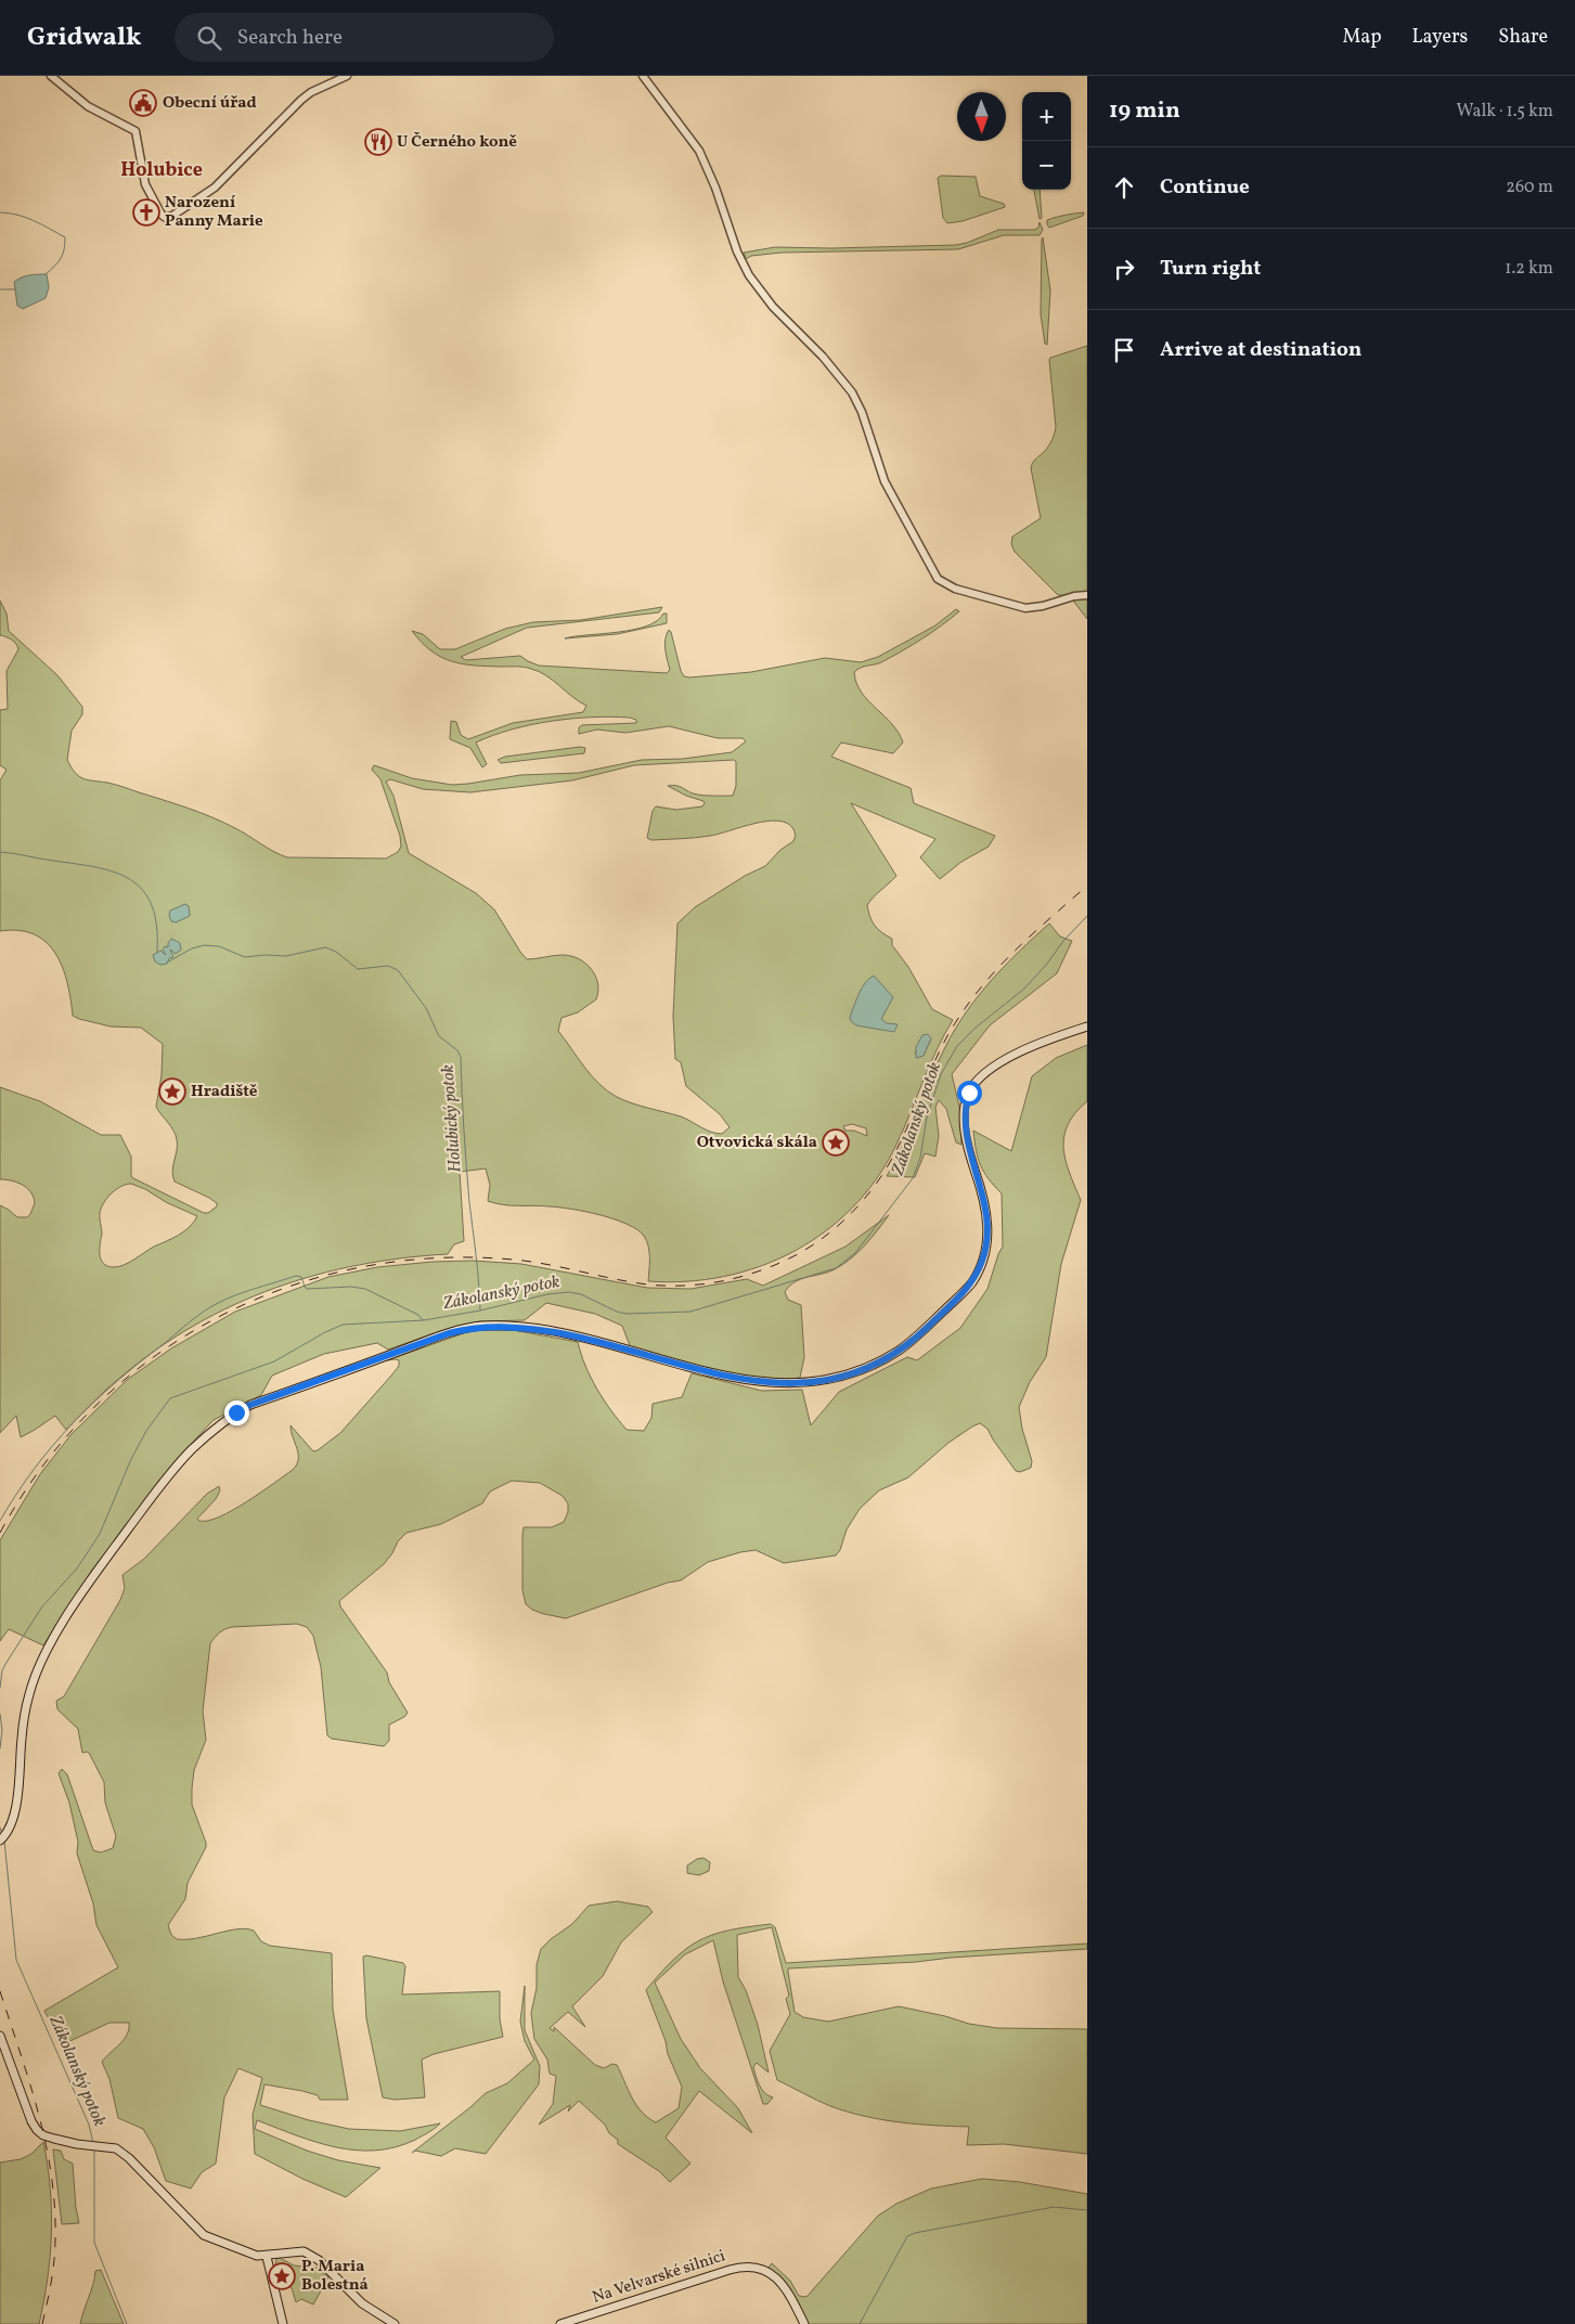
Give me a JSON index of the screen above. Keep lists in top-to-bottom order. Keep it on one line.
{"streets":{"main road":["Na Velvarské silnici"]},"districts":["Holubice"],"water":["Holubický potok","Zákolanský potok"],"places":{"public building":["Obecní úřad"],"restaurant":["U Černého koně"],"church":["Narození Panny Marie"],"place":["Hradiště","Otvovická skála","P. Maria Bolestná"]},"north":"bottom","page":{"header":"Gridwalk","search":"Search here","nav":["Map","Layers","Share"],"heading":["19 min","Walk · 1.5 km"],"map_buttons":["+","−"],"list":[["Continue","260 m"],["Turn right","1.2 km"],"Arrive at destination"]}}
